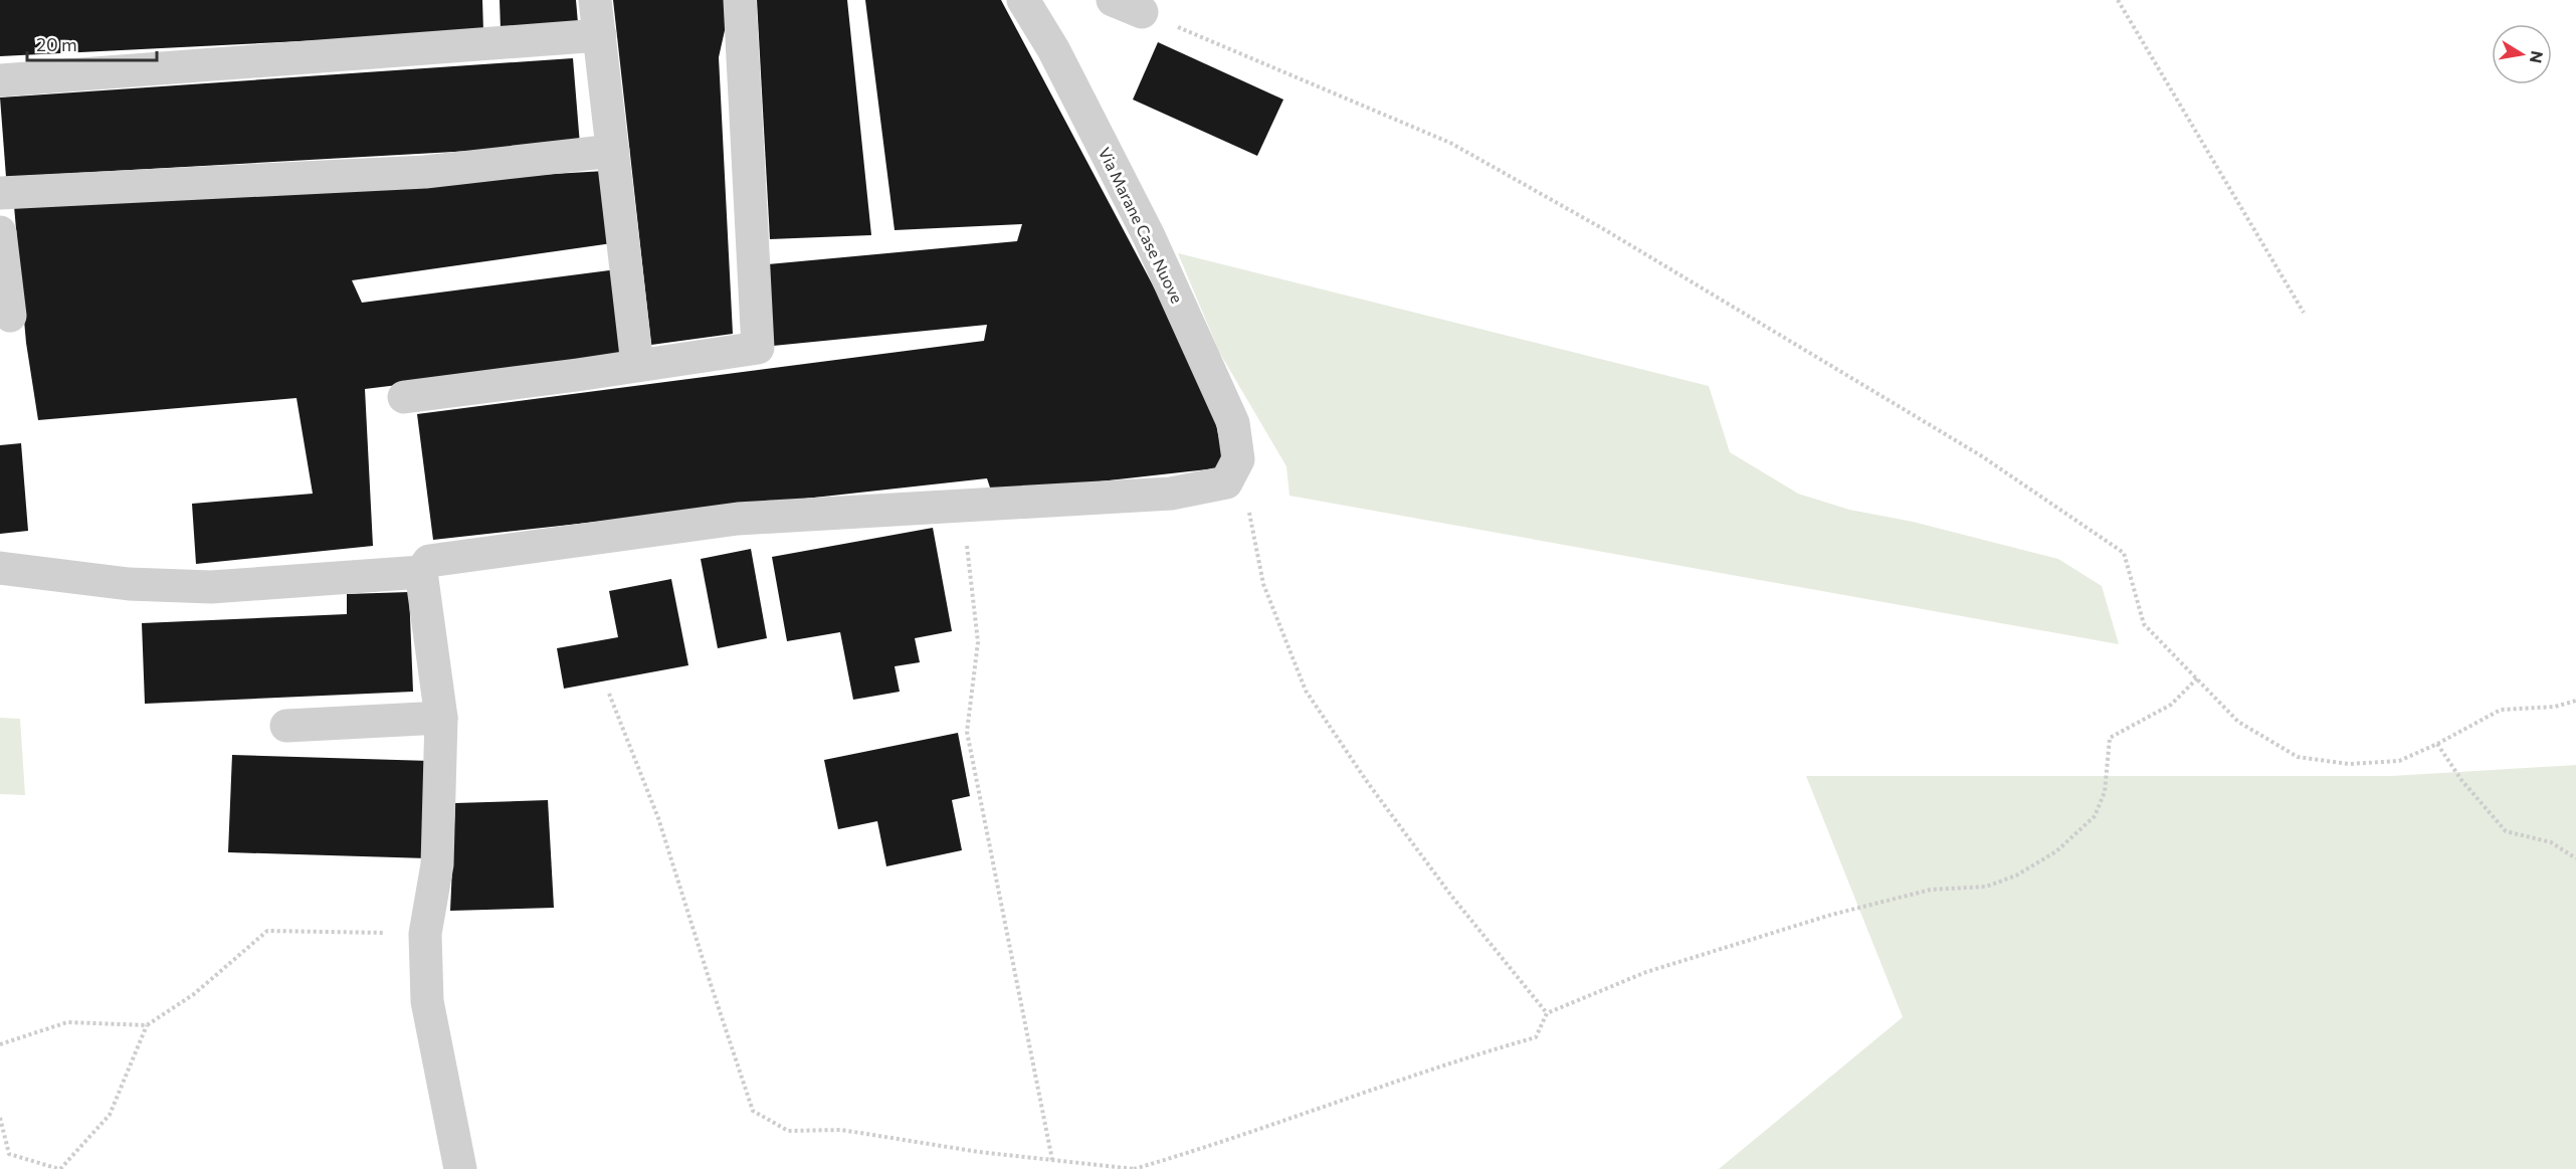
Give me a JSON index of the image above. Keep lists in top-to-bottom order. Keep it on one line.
{"streets":{"street":["Via Marane Case Nuove"]},"scale_bar":"20 m","north":"right"}
